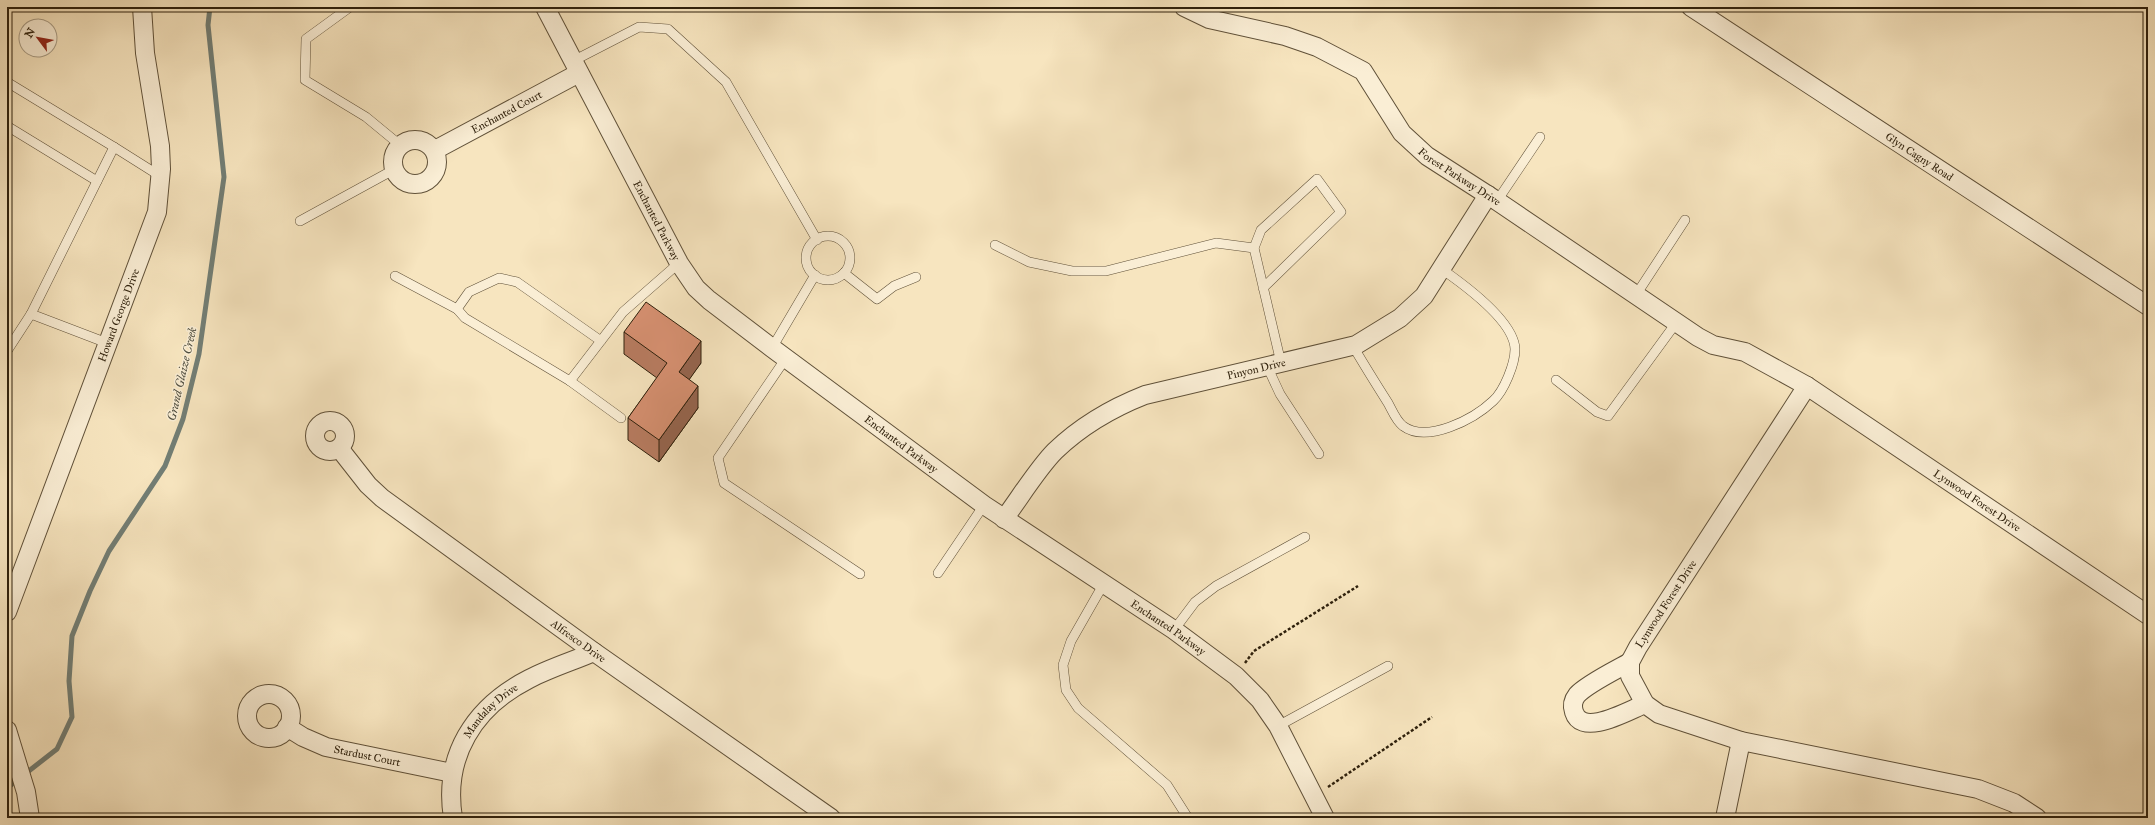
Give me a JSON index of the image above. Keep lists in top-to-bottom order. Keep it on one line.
{"streets":{"street":["Enchanted Court","Glyn Cagny Road","Forest Parkway Drive","Enchanted Parkway","Howard George Drive","Pinyon Drive","Lynwood Forest Drive","Alfresco Drive","Mandalay Drive","Stardust Court"]},"crossings":[["Enchanted Court","Enchanted Parkway"],["Forest Parkway Drive","Pinyon Drive"],["Forest Parkway Drive","Lynwood Forest Drive"],["Enchanted Parkway","Pinyon Drive"],["Alfresco Drive","Mandalay Drive"],["Mandalay Drive","Stardust Court"]],"water":["Grand Glaize Creek"],"north":"top left"}
